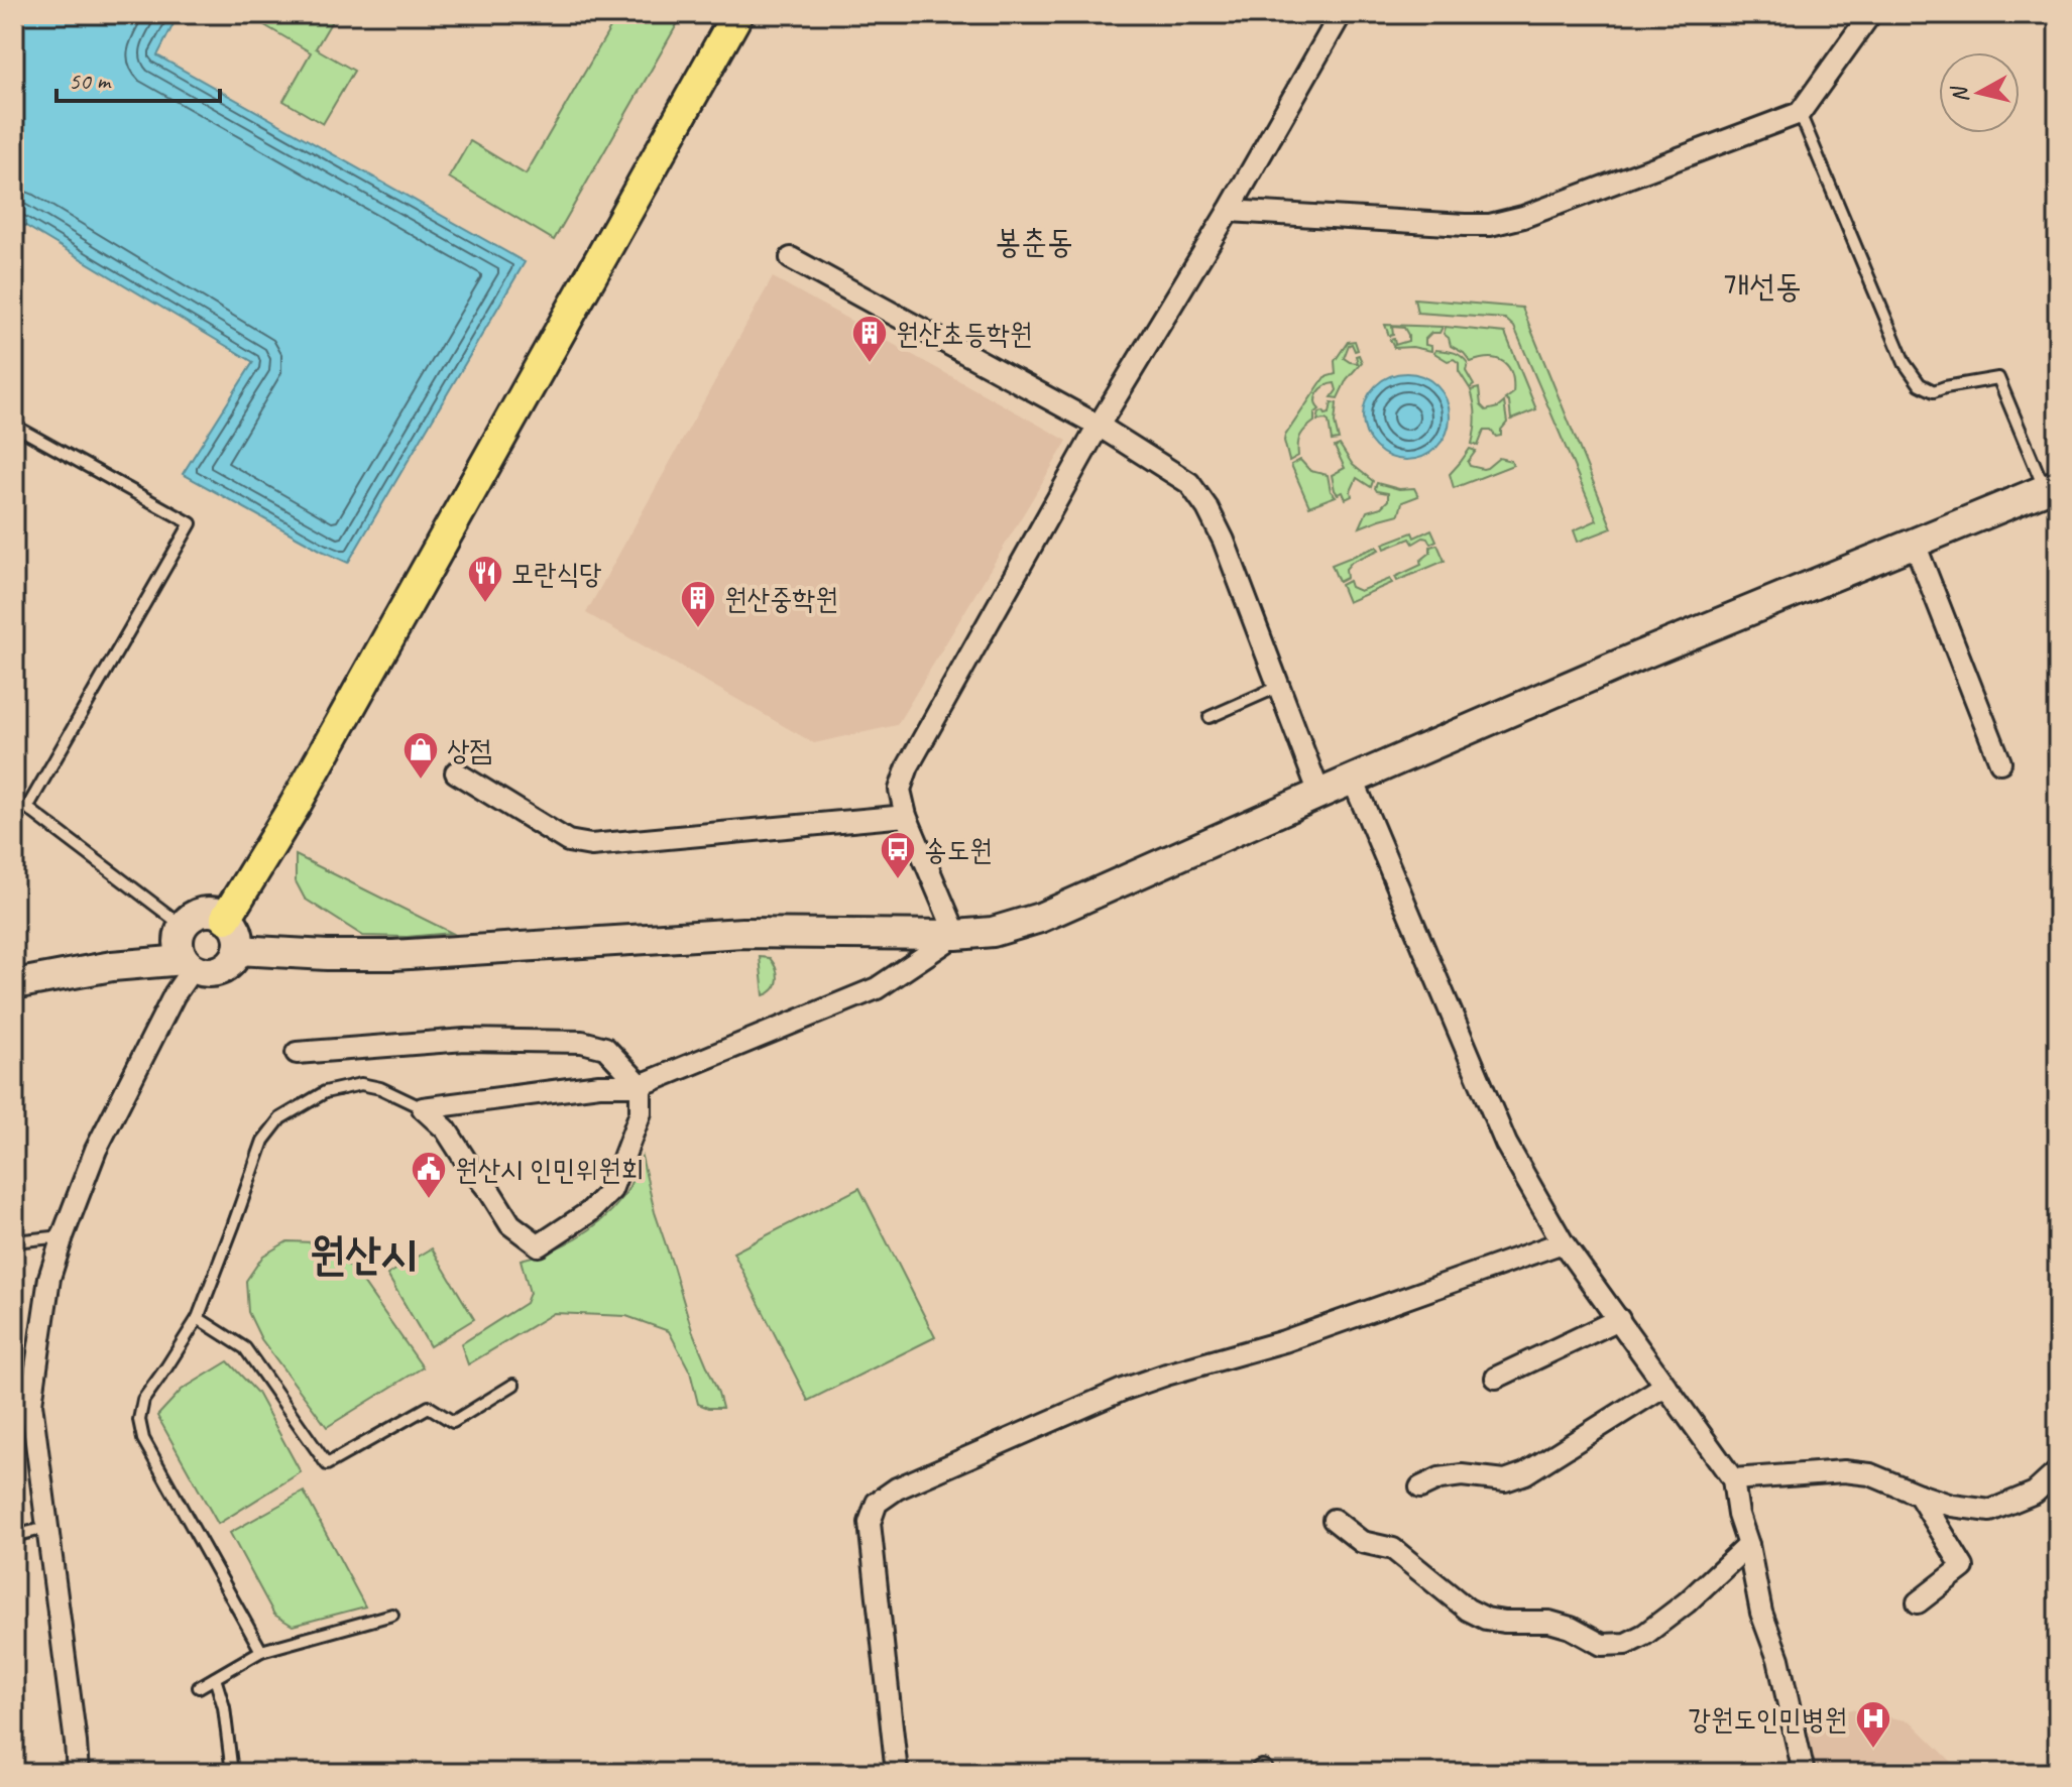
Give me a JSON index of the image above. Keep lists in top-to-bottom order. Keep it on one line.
{"districts":["봉춘동","개선동","원산시"],"places":{"building":["원산초등학원","원산중학원"],"restaurant":["모란식당"],"shop":["상점"],"bus stop":["송도원"],"public building":["원산시 인민위원회"],"hospital":["강원도인민병원"]},"scale_bar":"50 m","north":"left"}
